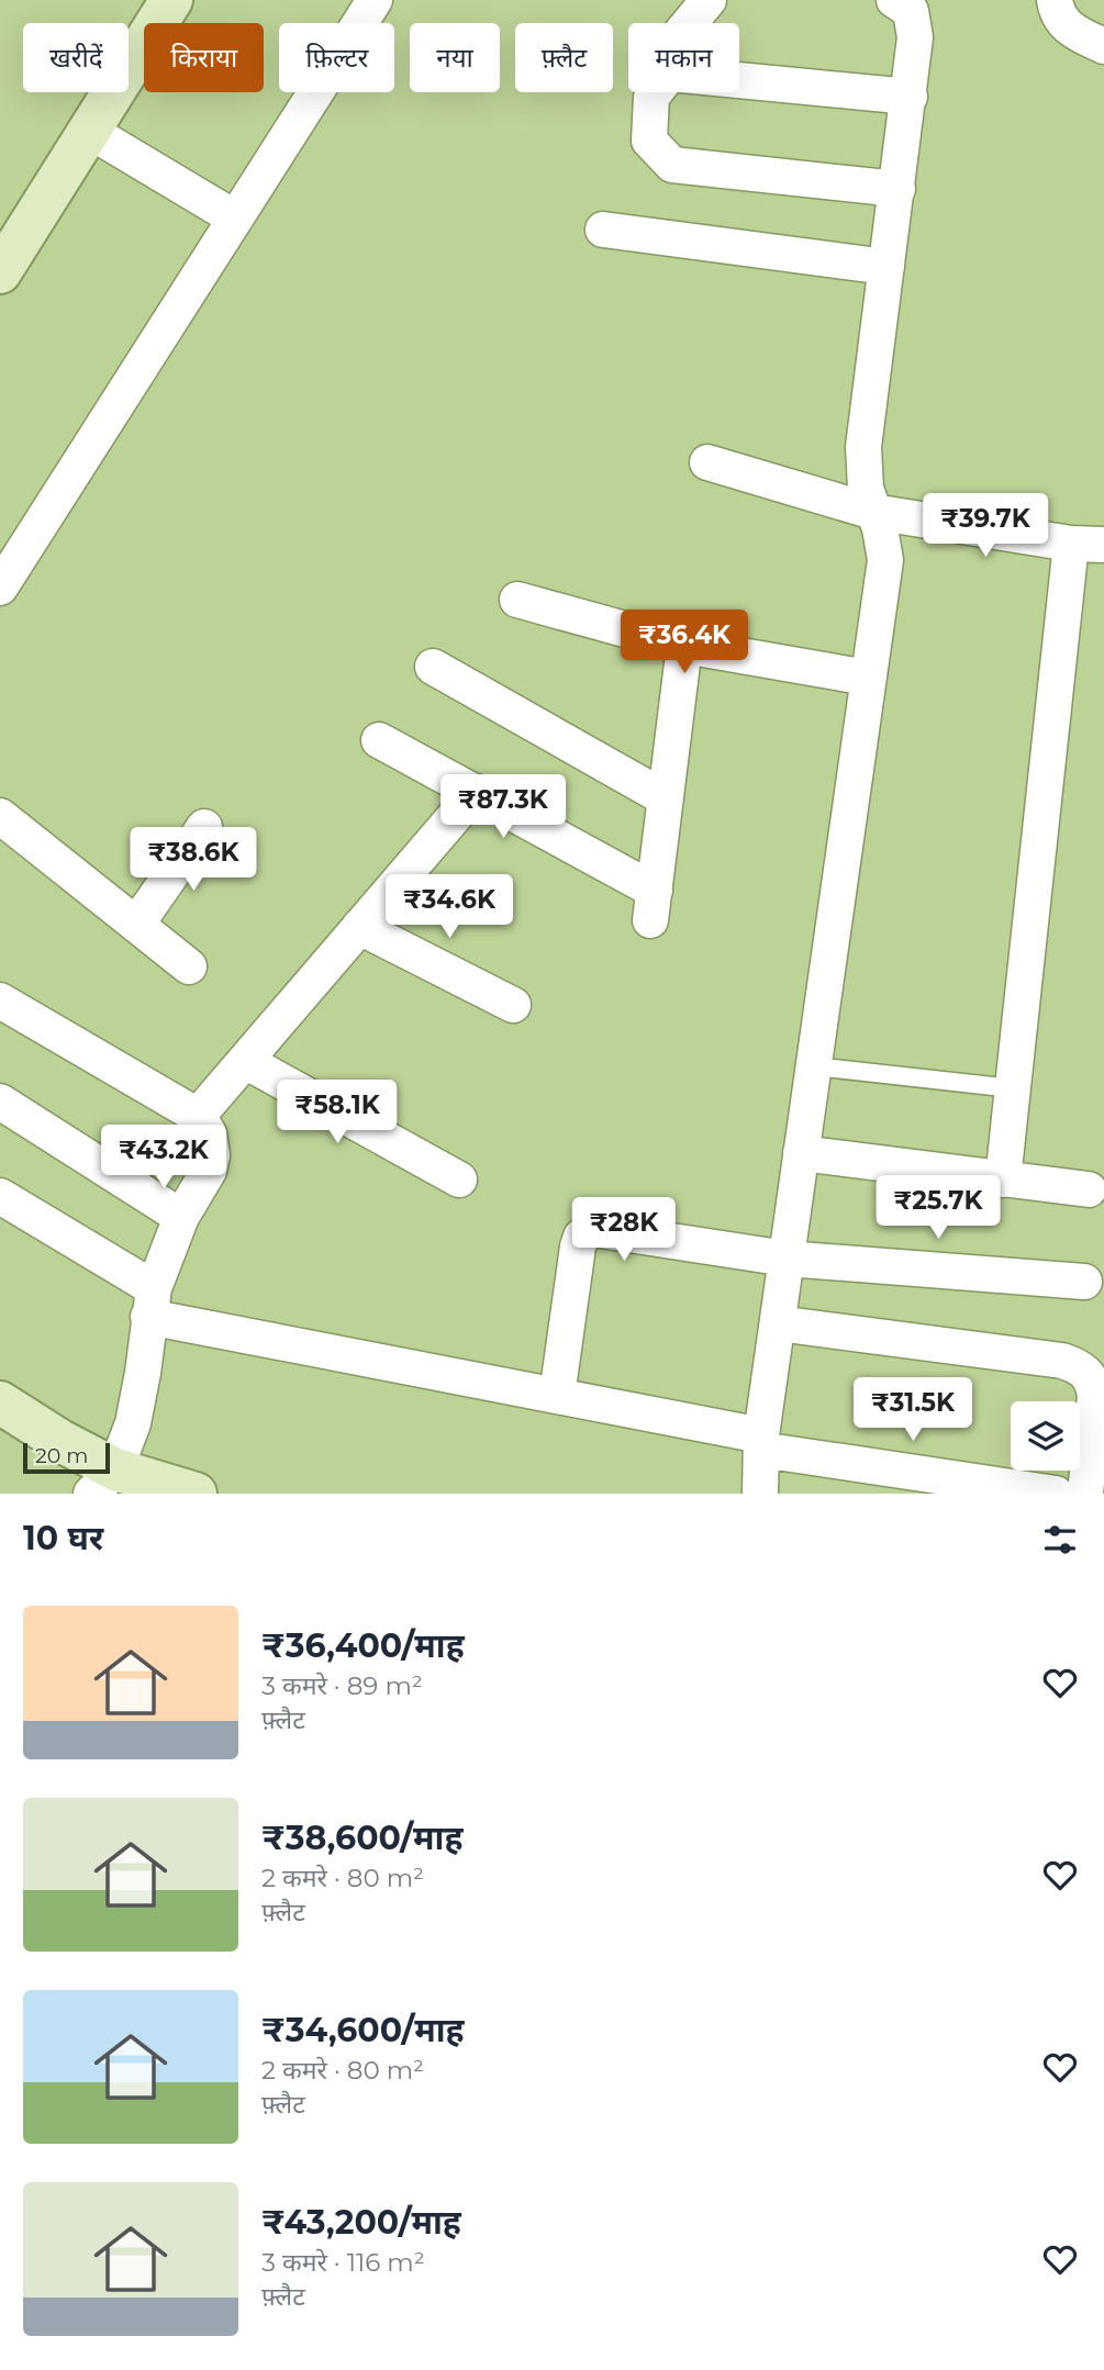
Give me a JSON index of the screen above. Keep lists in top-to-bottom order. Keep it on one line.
{"scale_bar":"20 m","page":{"chip":["खरीदें","किराया","फ़िल्टर","नया","फ़्लैट","मकान"],"price":["₹39.7K","₹36.4K","₹87.3K","₹38.6K","₹34.6K","₹58.1K","₹43.2K","₹25.7K","₹28K","₹31.5K"],"scale":"20 m","heading":"10 घर","list":[{"name":"₹36,400/माह","note":"3 कमरे · 89 m² · फ़्लैट"},{"name":"₹38,600/माह","note":"2 कमरे · 80 m² · फ़्लैट"},{"name":"₹34,600/माह","note":"2 कमरे · 80 m² · फ़्लैट"},{"name":"₹43,200/माह","note":"3 कमरे · 116 m² · फ़्लैट"}]}}
